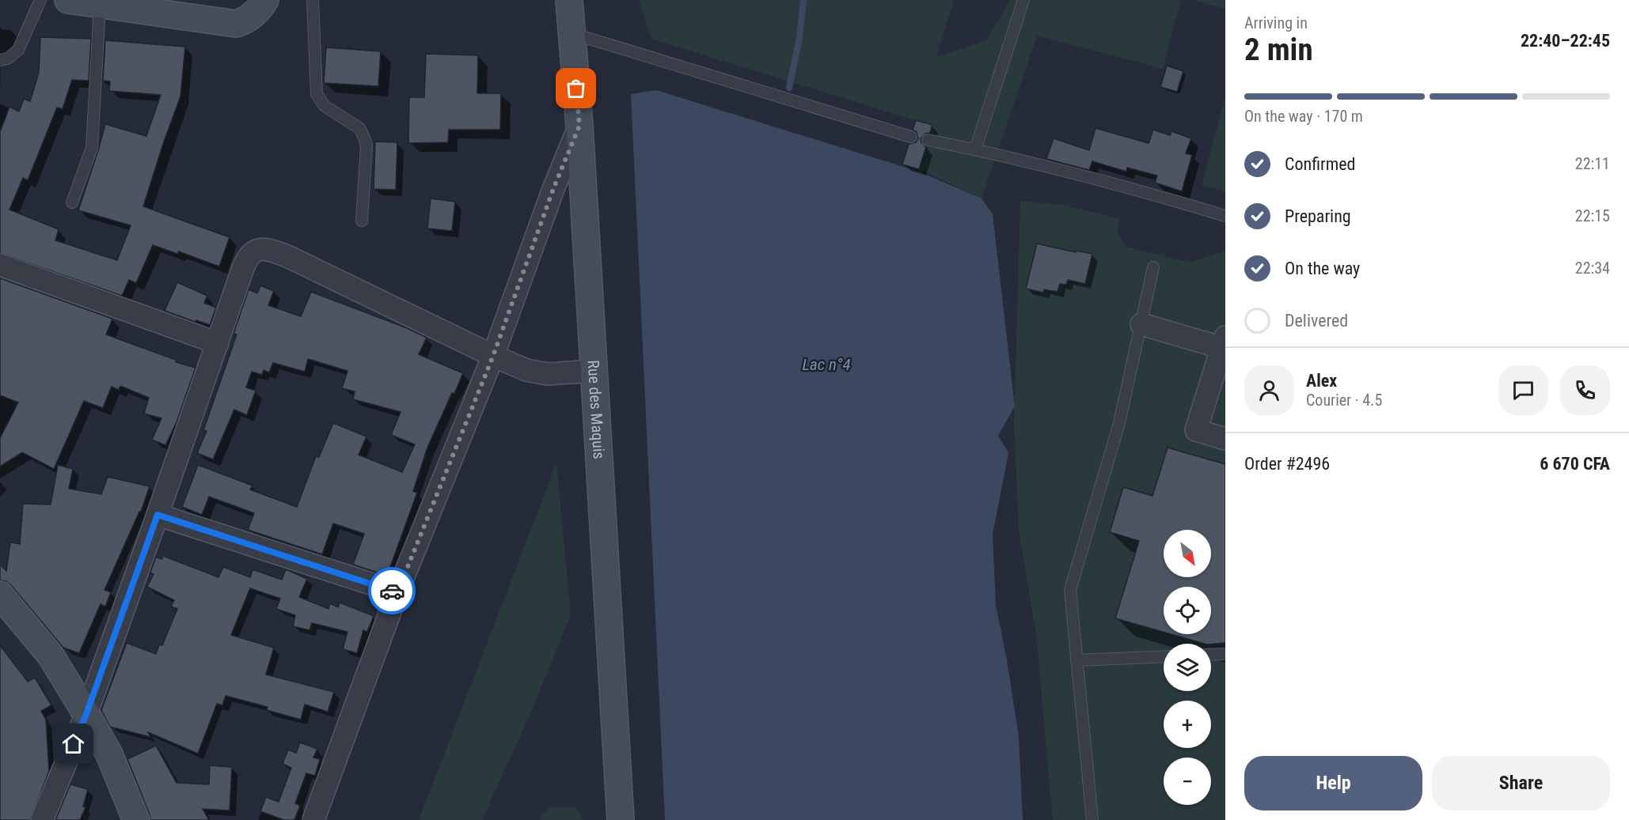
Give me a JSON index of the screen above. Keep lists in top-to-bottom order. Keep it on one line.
{"streets":{"street":["Rue des Maquis"]},"water":["Lac n°4"],"north":"bottom right","page":{"heading":["2 min","Arriving in","22:40–22:45"],"panel":["Alex","Courier · 4.5","Order #2496","6 670 CFA"],"bar":"On the way · 170 m","list":[["Confirmed","22:11"],["Preparing","22:15"],["On the way","22:34"],"Delivered"],"map_buttons":["+","−"],"buttons":["Help","Share"]}}
